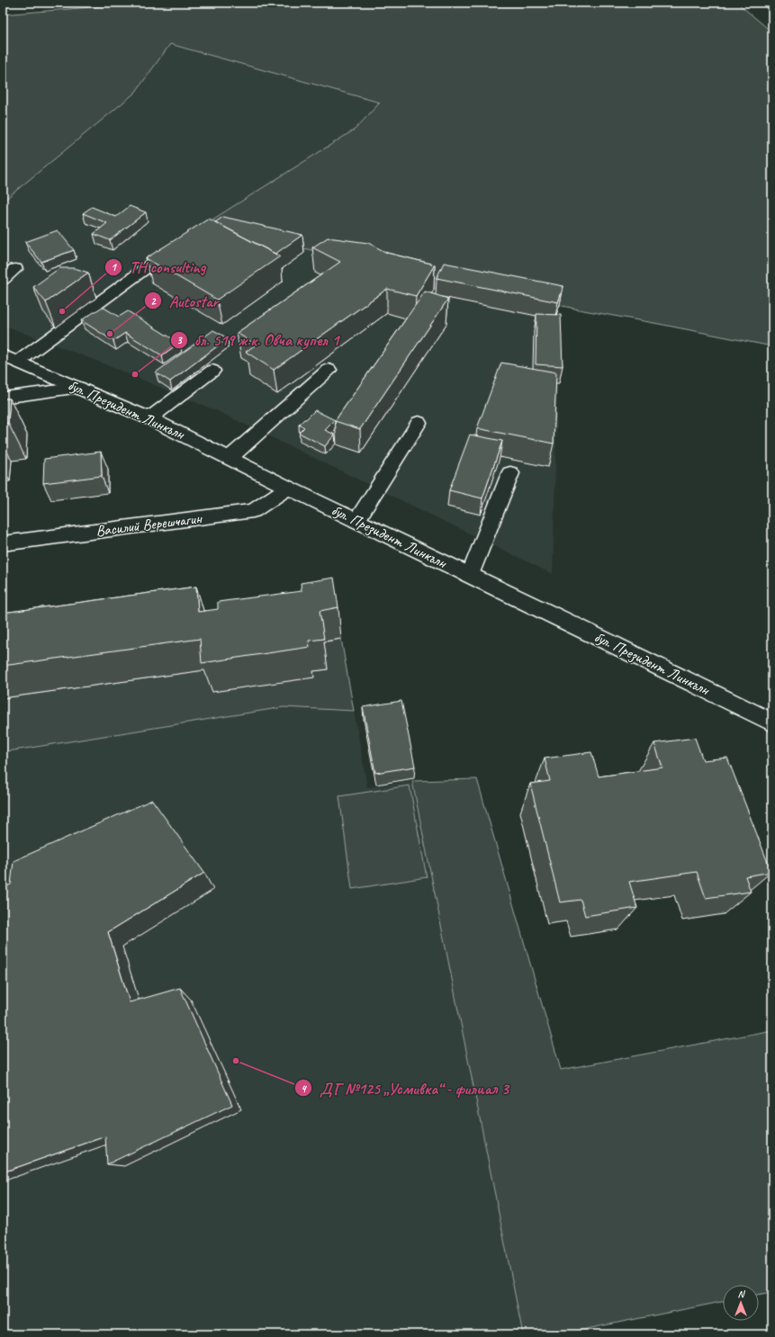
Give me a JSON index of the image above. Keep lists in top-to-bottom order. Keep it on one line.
{"streets":{"street":["бул. Президент Линкълн","Василий Верешчагин"]},"crossings":[["бул. Президент Линкълн","Василий Верешчагин"]],"places":["TH consulting","Autostar","бл. 519 ж.к. Овча купел 1","ДГ №125 „Усмивка“ - филиал 3"],"north":"top"}
